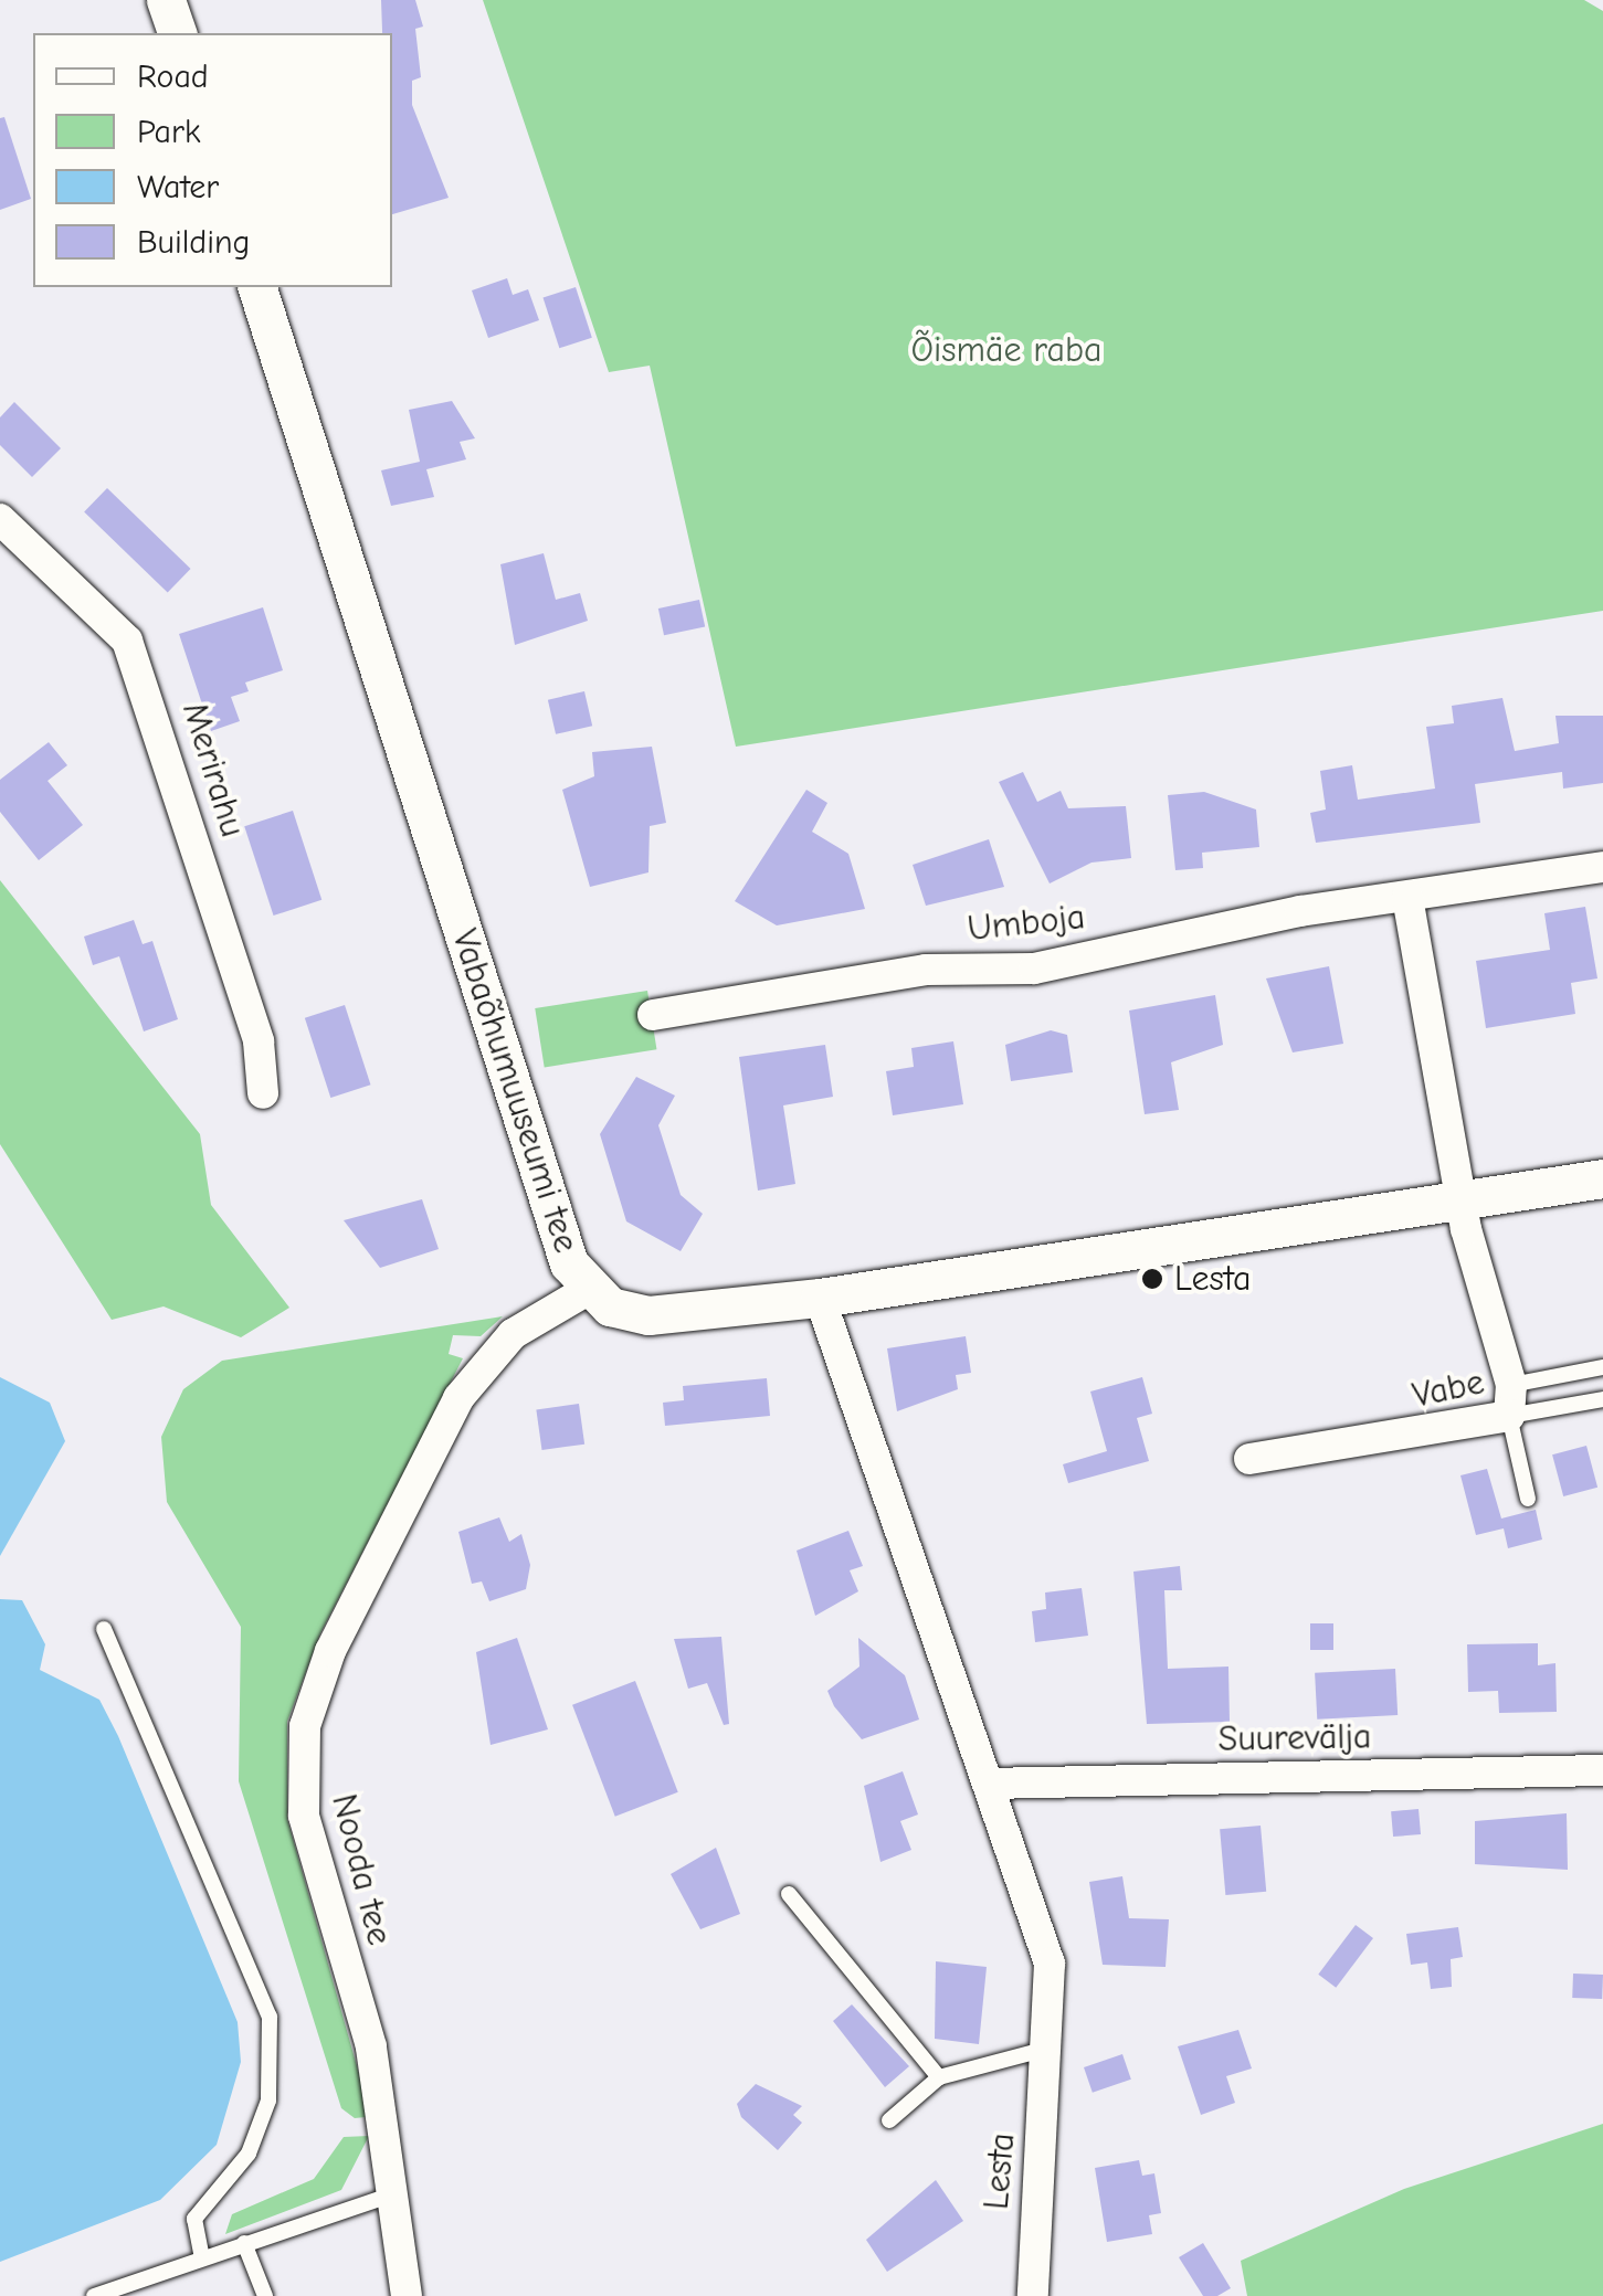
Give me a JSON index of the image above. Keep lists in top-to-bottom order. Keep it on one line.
{"streets":{"street":["Merirahu","Umboja","Vabaõhumuuseumi tee","Vabe","Suurevälja","Nooda tee","Lesta"]},"crossings":[["Vabaõhumuuseumi tee","Vabe"],["Vabaõhumuuseumi tee","Nooda tee"],["Vabaõhumuuseumi tee","Lesta"],["Suurevälja","Lesta"]],"parks":["Õismäe raba"],"places":["Lesta"],"legend":["Road","Park","Water","Building"]}
